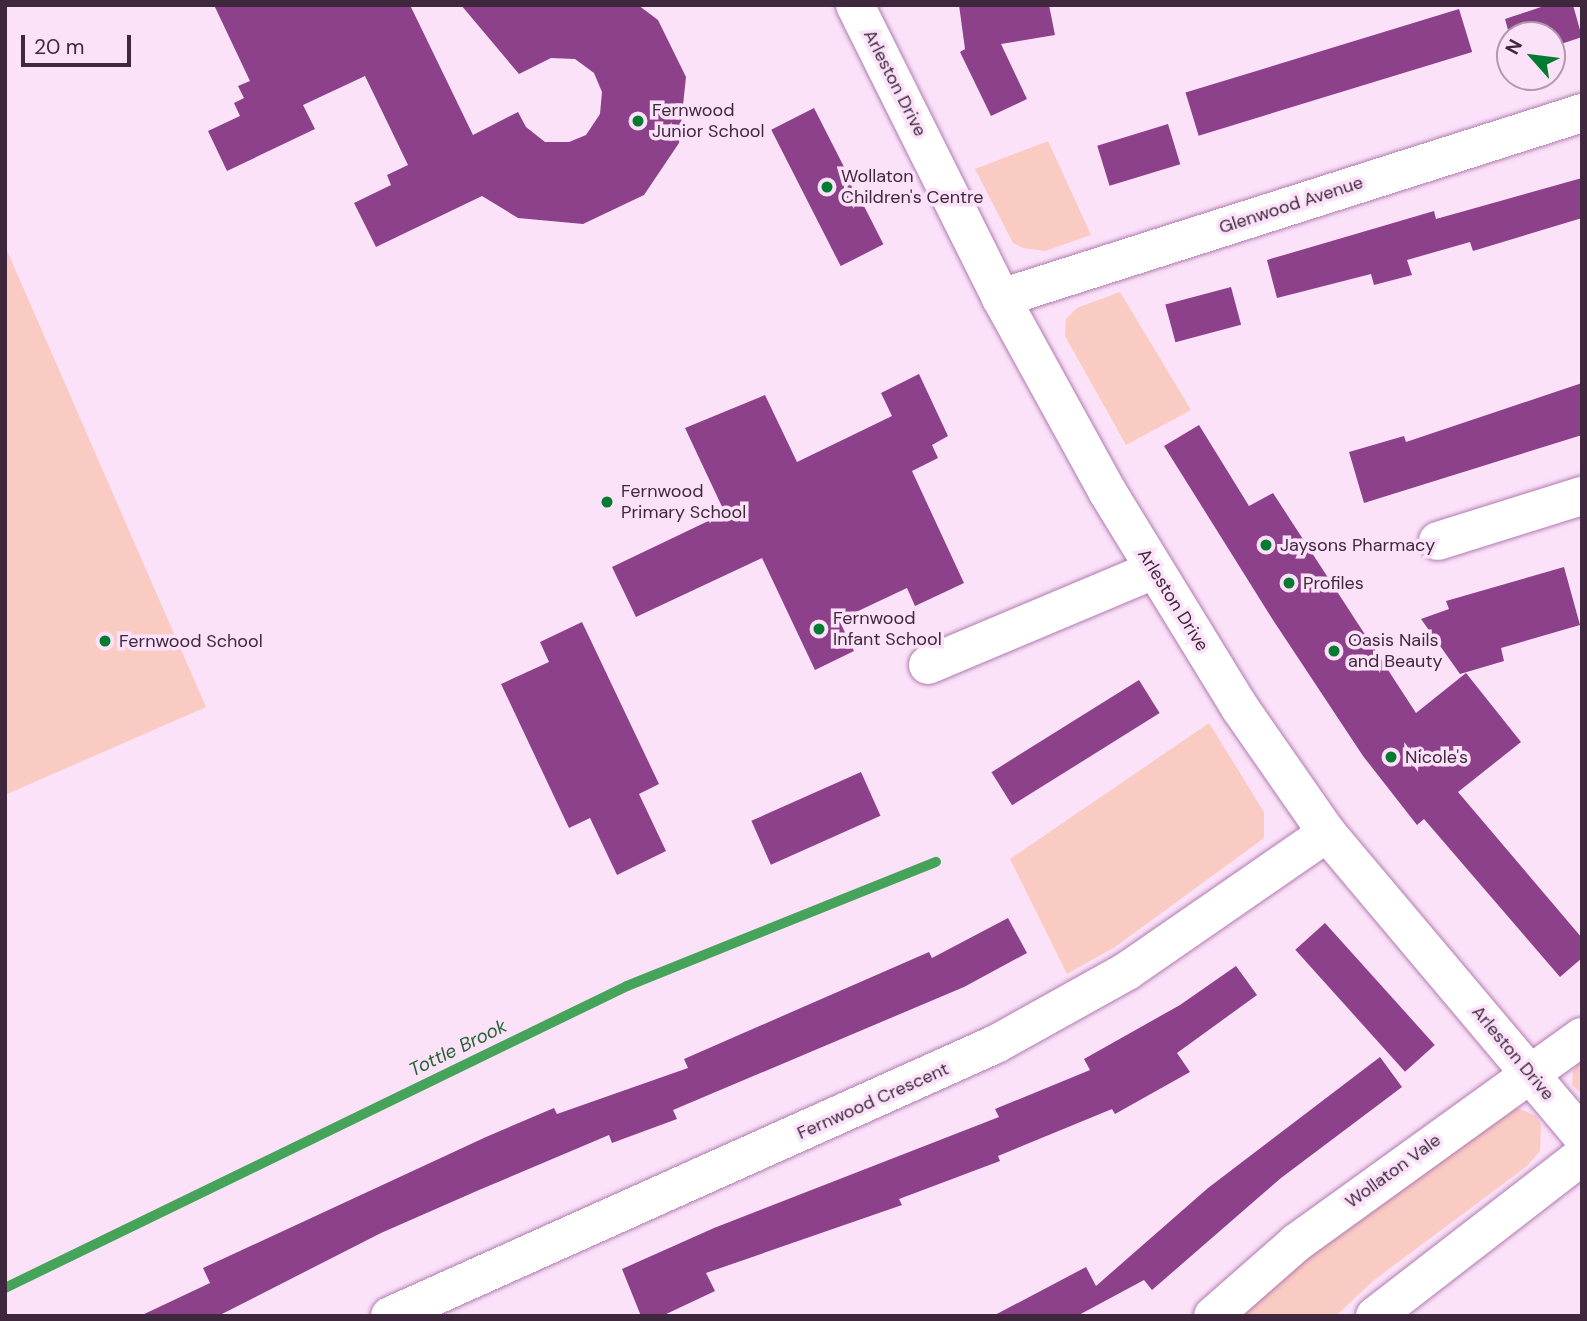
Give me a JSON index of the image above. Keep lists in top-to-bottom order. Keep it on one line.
{"streets":{"street":["Arleston Drive","Glenwood Avenue","Fernwood Crescent","Wollaton Vale"]},"crossings":[["Arleston Drive","Glenwood Avenue"],["Arleston Drive","Fernwood Crescent"],["Arleston Drive","Wollaton Vale"]],"water":["Tottle Brook"],"places":["Fernwood Junior School","Wollaton Children's Centre","Fernwood Primary School","Jaysons Pharmacy","Profiles","Fernwood Infant School","Fernwood School","Oasis Nails and Beauty","Nicole's"],"scale_bar":"20 m","north":"top left"}
